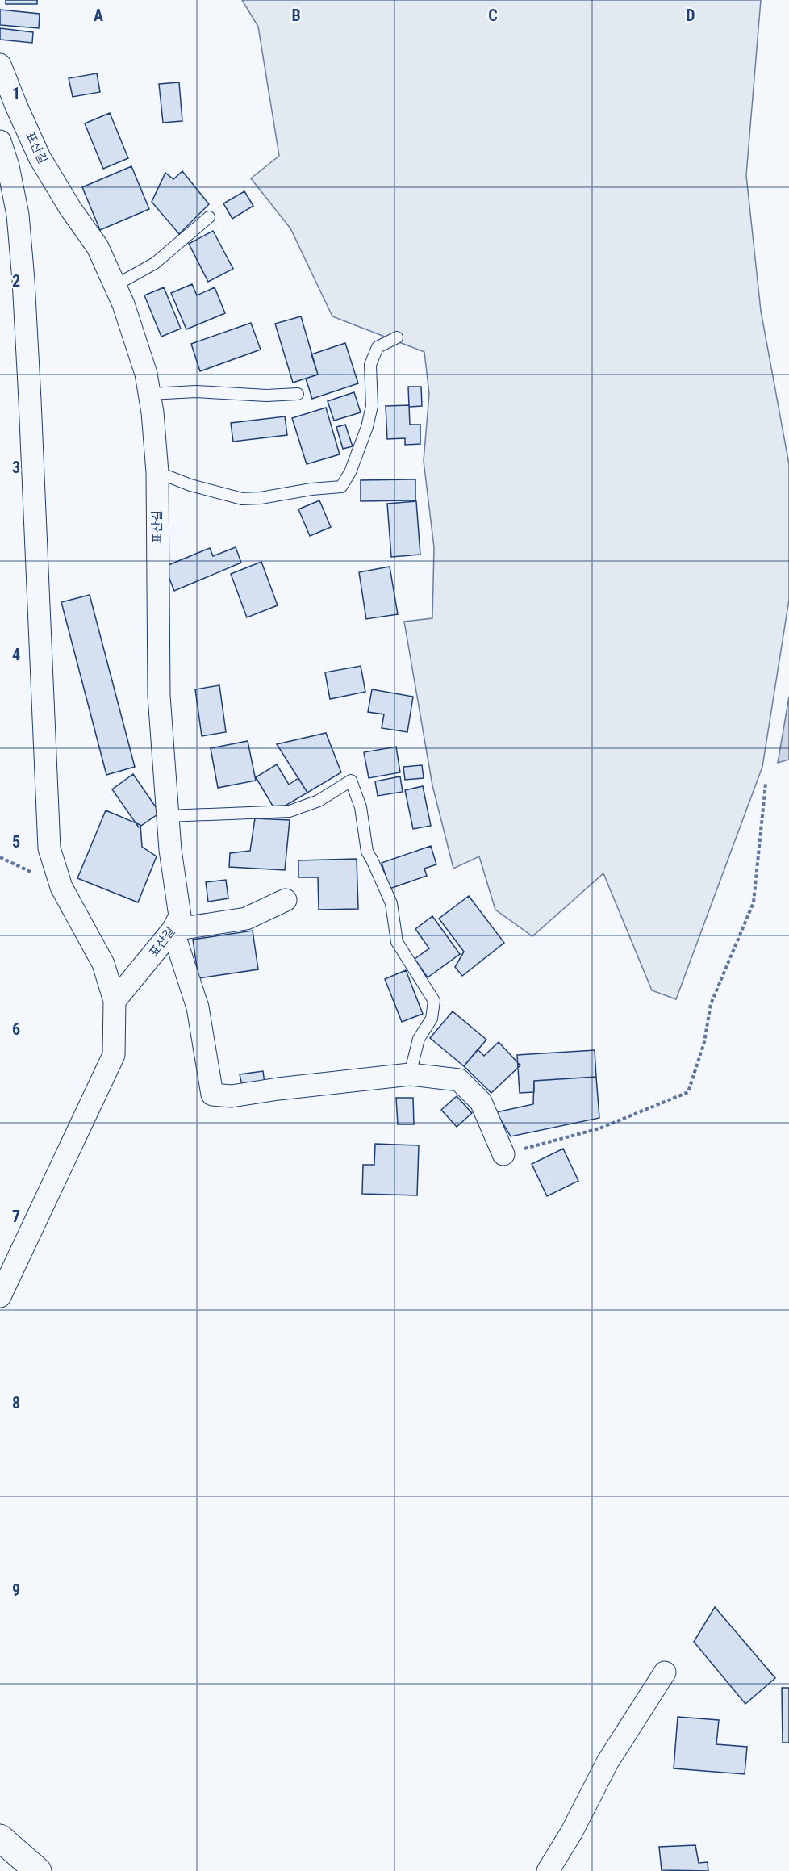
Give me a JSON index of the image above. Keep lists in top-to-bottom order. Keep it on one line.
{"streets":{"street":["표산길"]},"grid":{"columns":["A","B","C","D"],"rows":["1","2","3","4","5","6","7","8","9"]}}
